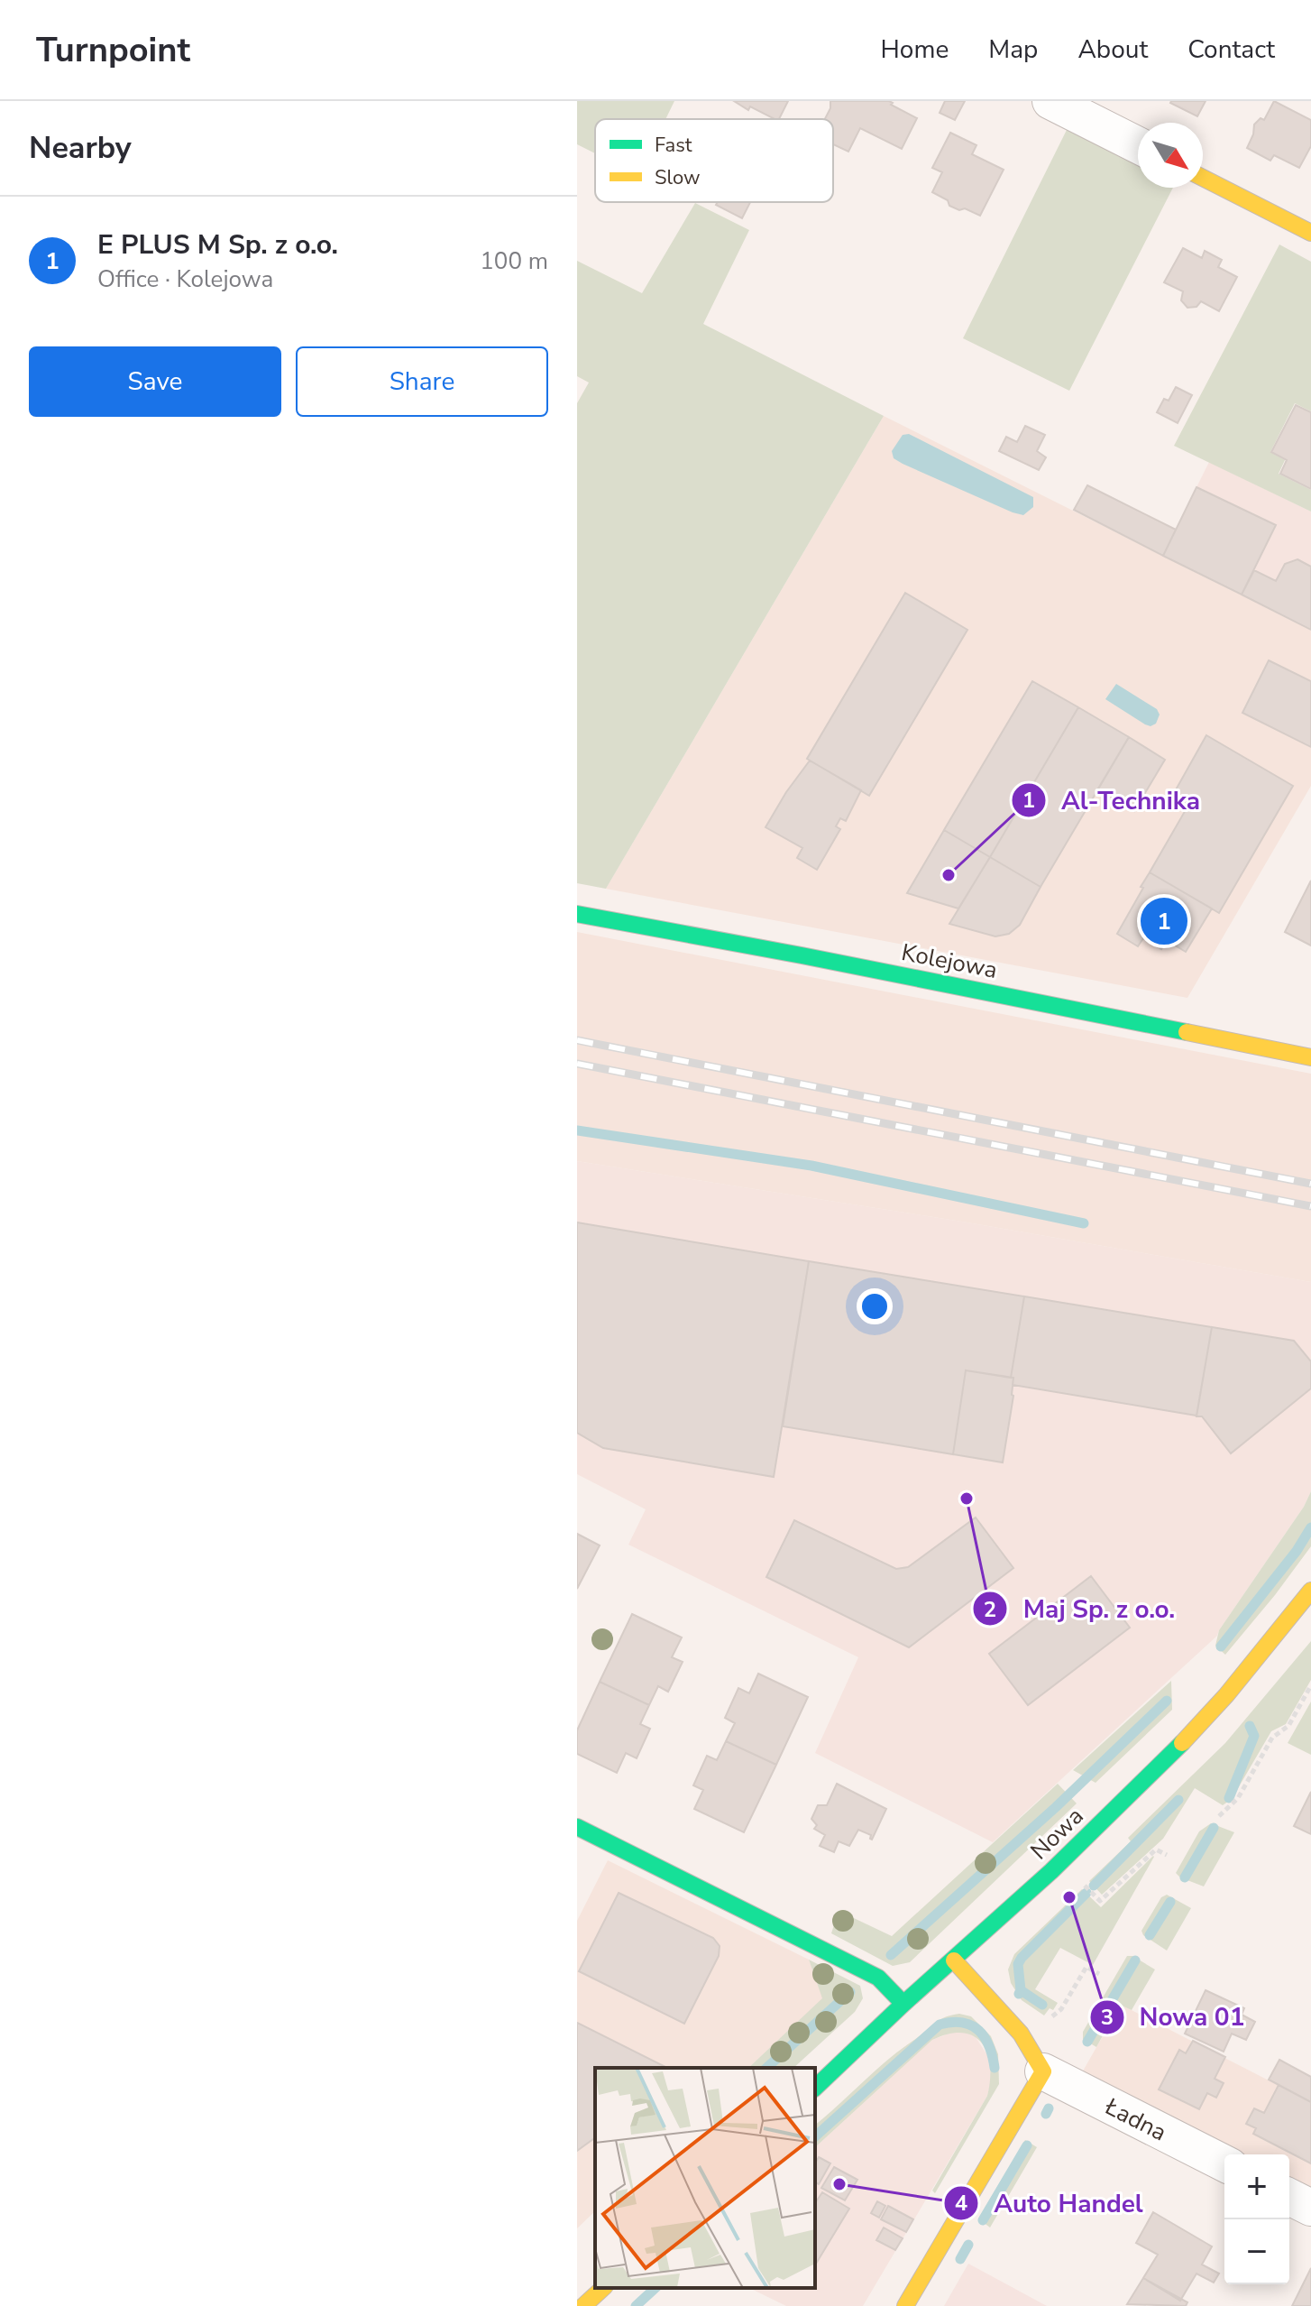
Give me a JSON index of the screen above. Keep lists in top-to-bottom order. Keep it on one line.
{"streets":{"street":["Kolejowa","Nowa","Ładna"]},"places":["Al-Technika","Maj Sp. z o.o.","Nowa 01","Auto Handel"],"legend":["Fast","Slow"],"north":"bottom right","page":{"header":"Turnpoint","nav":["Home","Map","About","Contact"],"heading":"Nearby","list":[{"mark":"1","name":"E PLUS M Sp. z o.o.","note":"Office · Kolejowa","value":"100 m"}],"buttons":["Save","Share"],"pins":"1","map_buttons":["+","−"]}}
